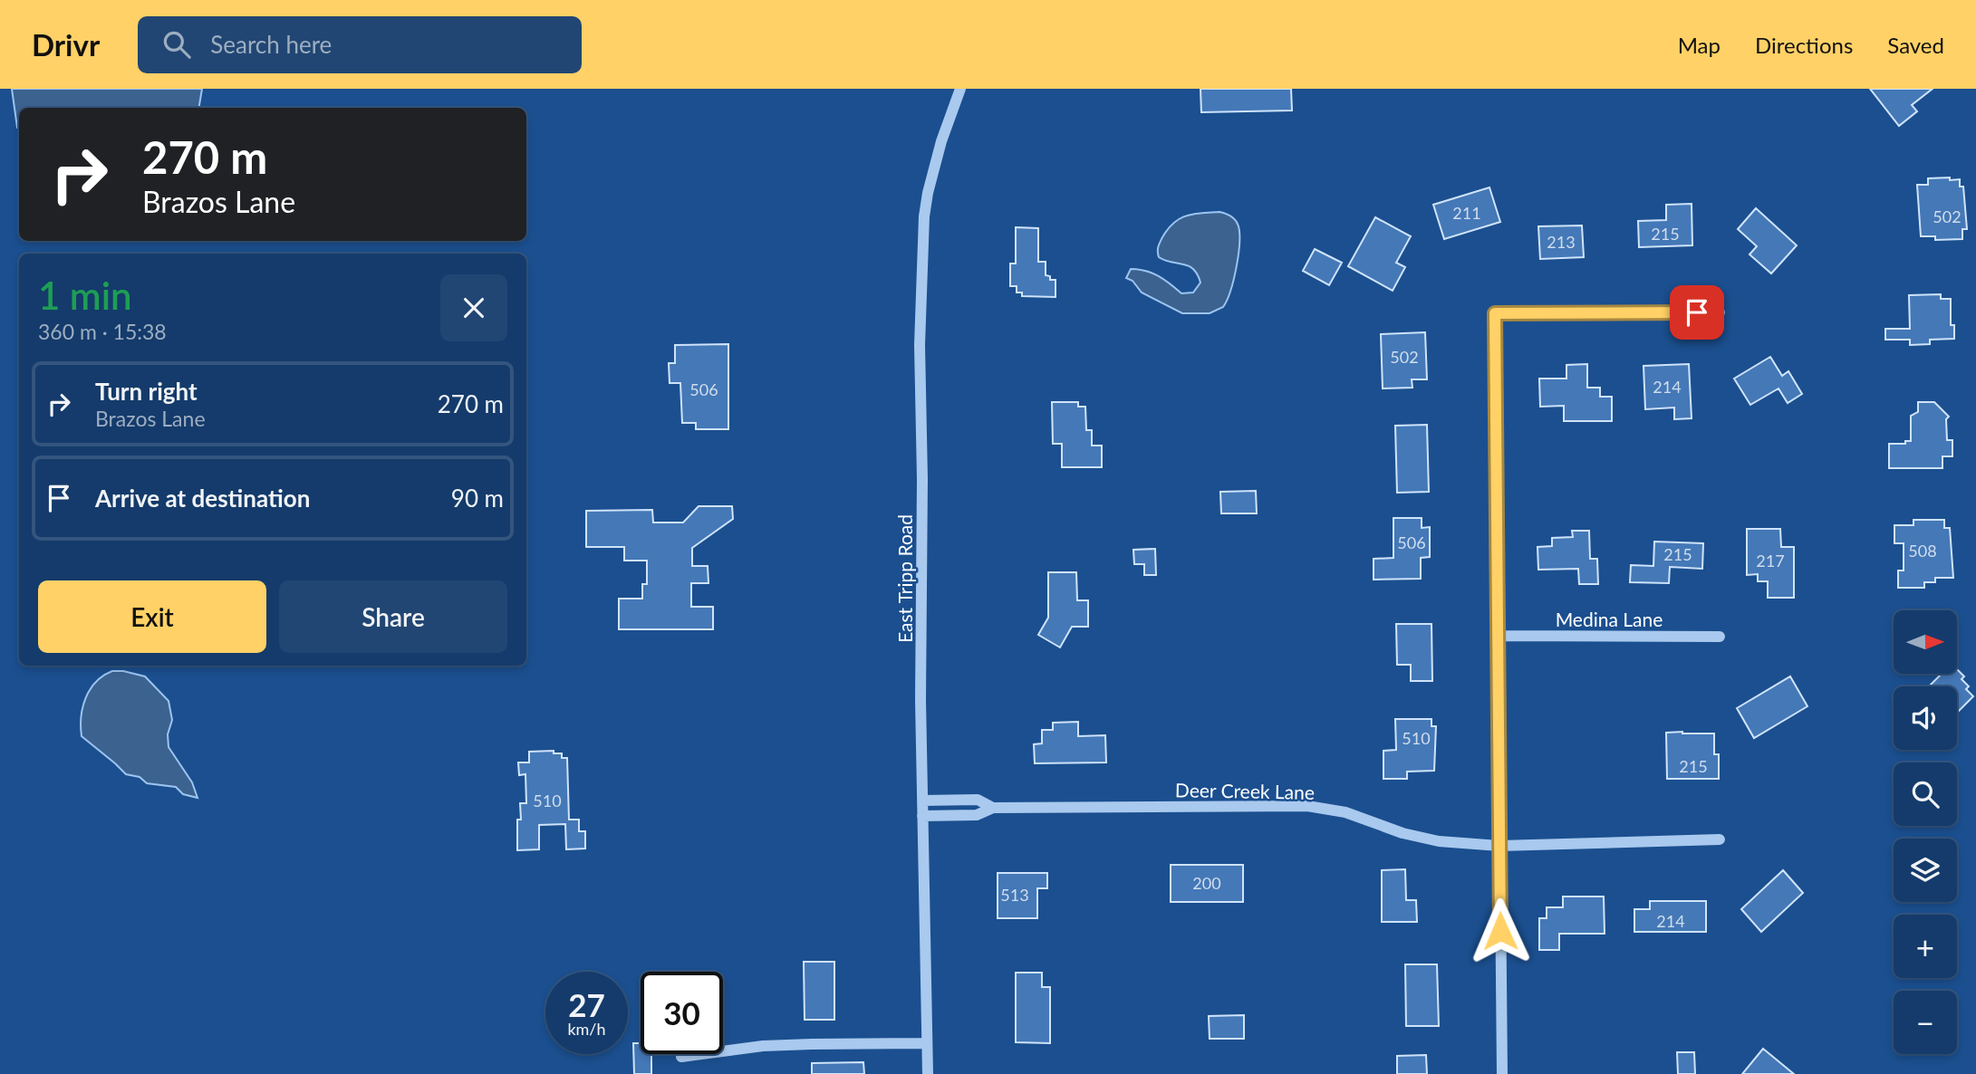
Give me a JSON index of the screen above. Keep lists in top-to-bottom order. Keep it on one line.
{"streets":{"street":["East Tripp Road","Medina Lane","Deer Creek Lane"]},"crossings":[["East Tripp Road","Deer Creek Lane"]],"house_numbers":["211","502","215","213","502","214","506","506","508","215","217","510","215","510","200","513","214"],"north":"right","page":{"header":"Drivr","search":"Search here","nav":["Map","Directions","Saved"],"turn":["270 m","Brazos Lane"],"heading":["1 min","360 m · 15:38"],"list":[{"name":"Turn right","note":"Brazos Lane","value":"270 m"},{"name":"Arrive at destination","value":"90 m"}],"buttons":["Exit","Share"],"map_buttons":["+","−"],"speed":"27 km/h","limit":"30"}}
